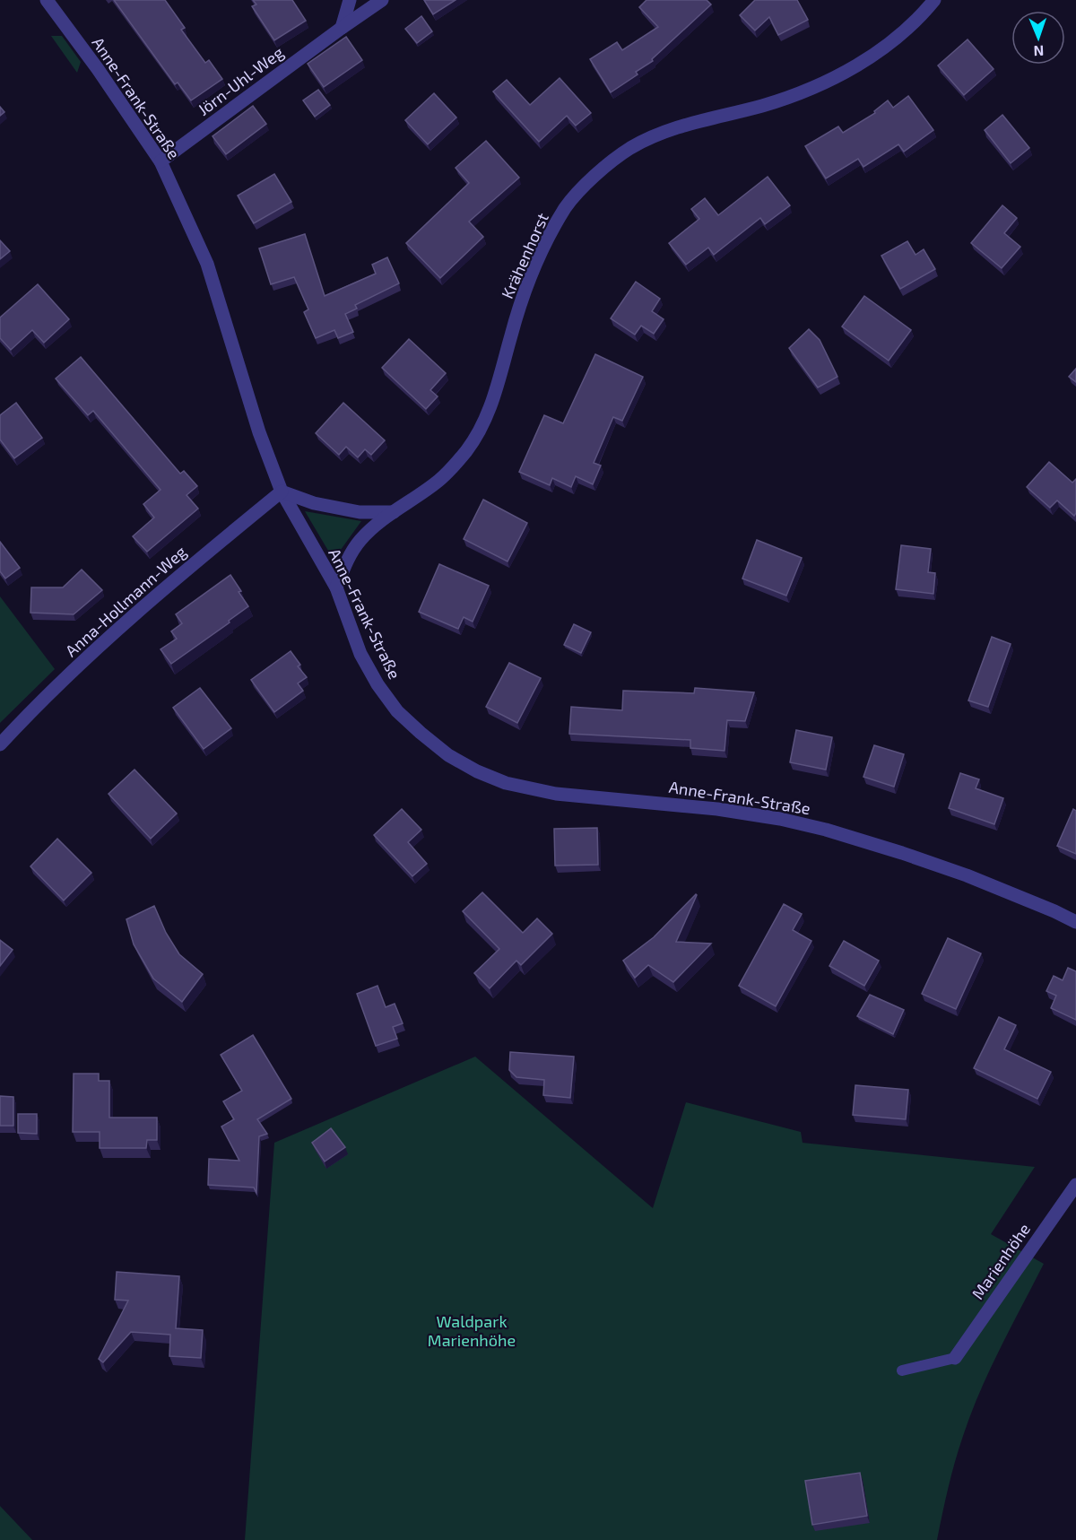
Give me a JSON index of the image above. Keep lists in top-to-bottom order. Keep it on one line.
{"streets":{"street":["Jörn-Uhl-Weg","Anne-Frank-Straße","Krähenhorst","Anna-Hollmann-Weg","Marienhöhe"]},"crossings":[["Jörn-Uhl-Weg","Anne-Frank-Straße"],["Anne-Frank-Straße","Krähenhorst"],["Anne-Frank-Straße","Anna-Hollmann-Weg"]],"parks":["Waldpark Marienhöhe"],"north":"bottom"}
